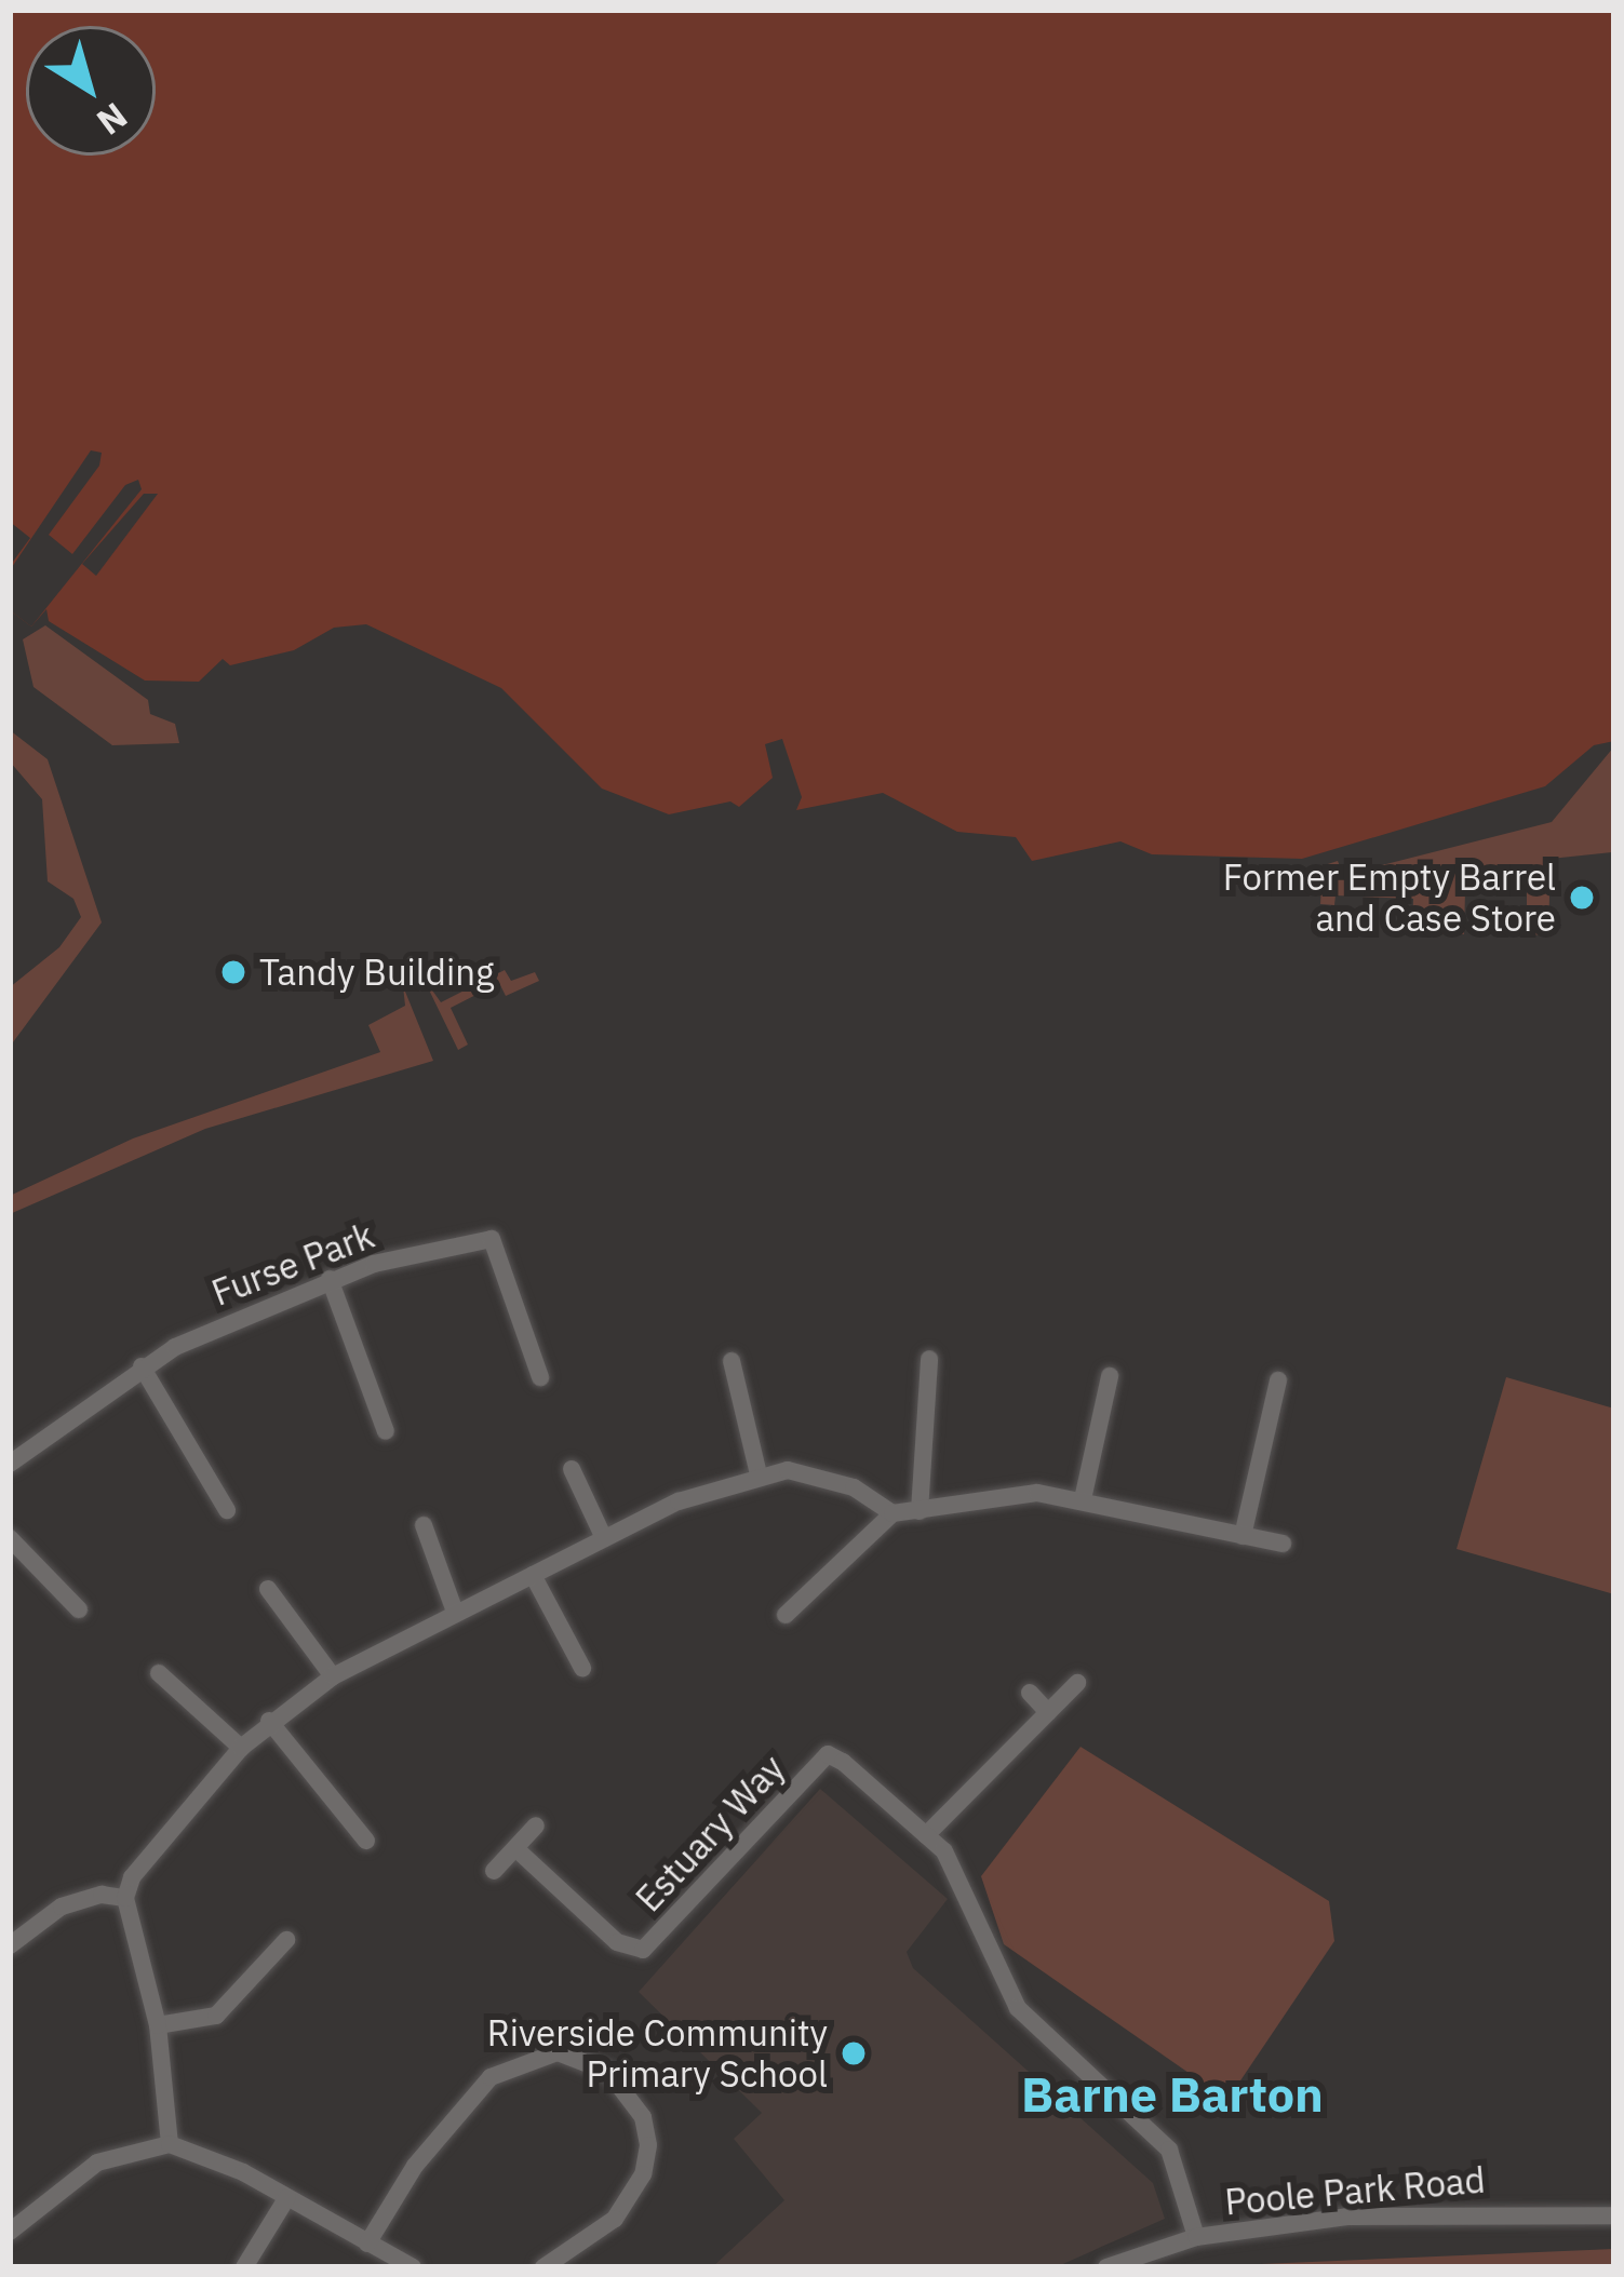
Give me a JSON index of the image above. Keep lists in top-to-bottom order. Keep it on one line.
{"streets":{"street":["Furse Park","Estuary Way","Poole Park Road"]},"crossings":[["Estuary Way","Poole Park Road"]],"districts":["Barne Barton"],"places":["Former Empty Barrel and Case Store","Tandy Building","Riverside Community Primary School"],"north":"bottom right"}
